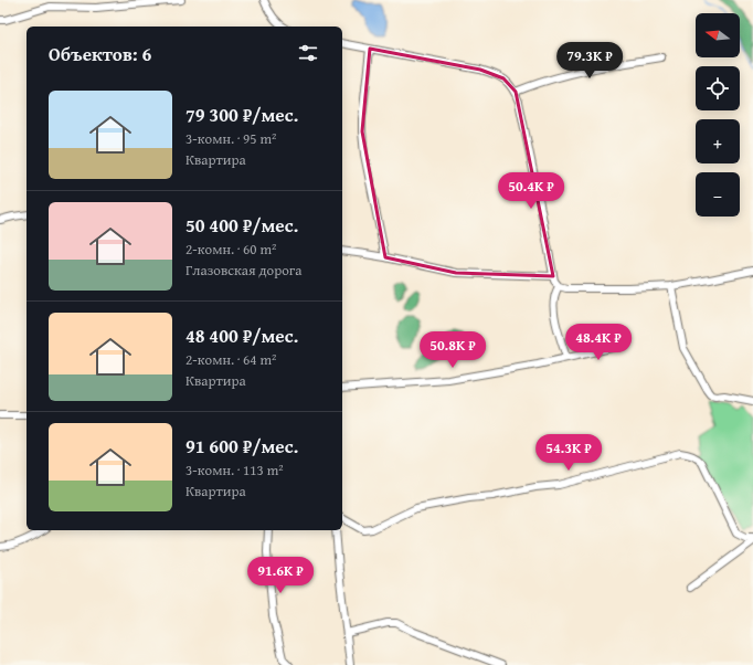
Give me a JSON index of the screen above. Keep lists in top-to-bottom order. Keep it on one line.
{"north":"left","page":{"map_buttons":["+","−"],"heading":"Объектов: 6","price":["79.3K ₽","50.4K ₽","48.4K ₽","50.8K ₽","54.3K ₽","91.6K ₽"],"list":[{"name":"79 300 ₽/мес.","note":"3-комн. · 95 m² · Квартира"},{"name":"50 400 ₽/мес.","note":"2-комн. · 60 m² · Глазовская дорога"},{"name":"48 400 ₽/мес.","note":"2-комн. · 64 m² · Квартира"},{"name":"91 600 ₽/мес.","note":"3-комн. · 113 m² · Квартира"}]}}
